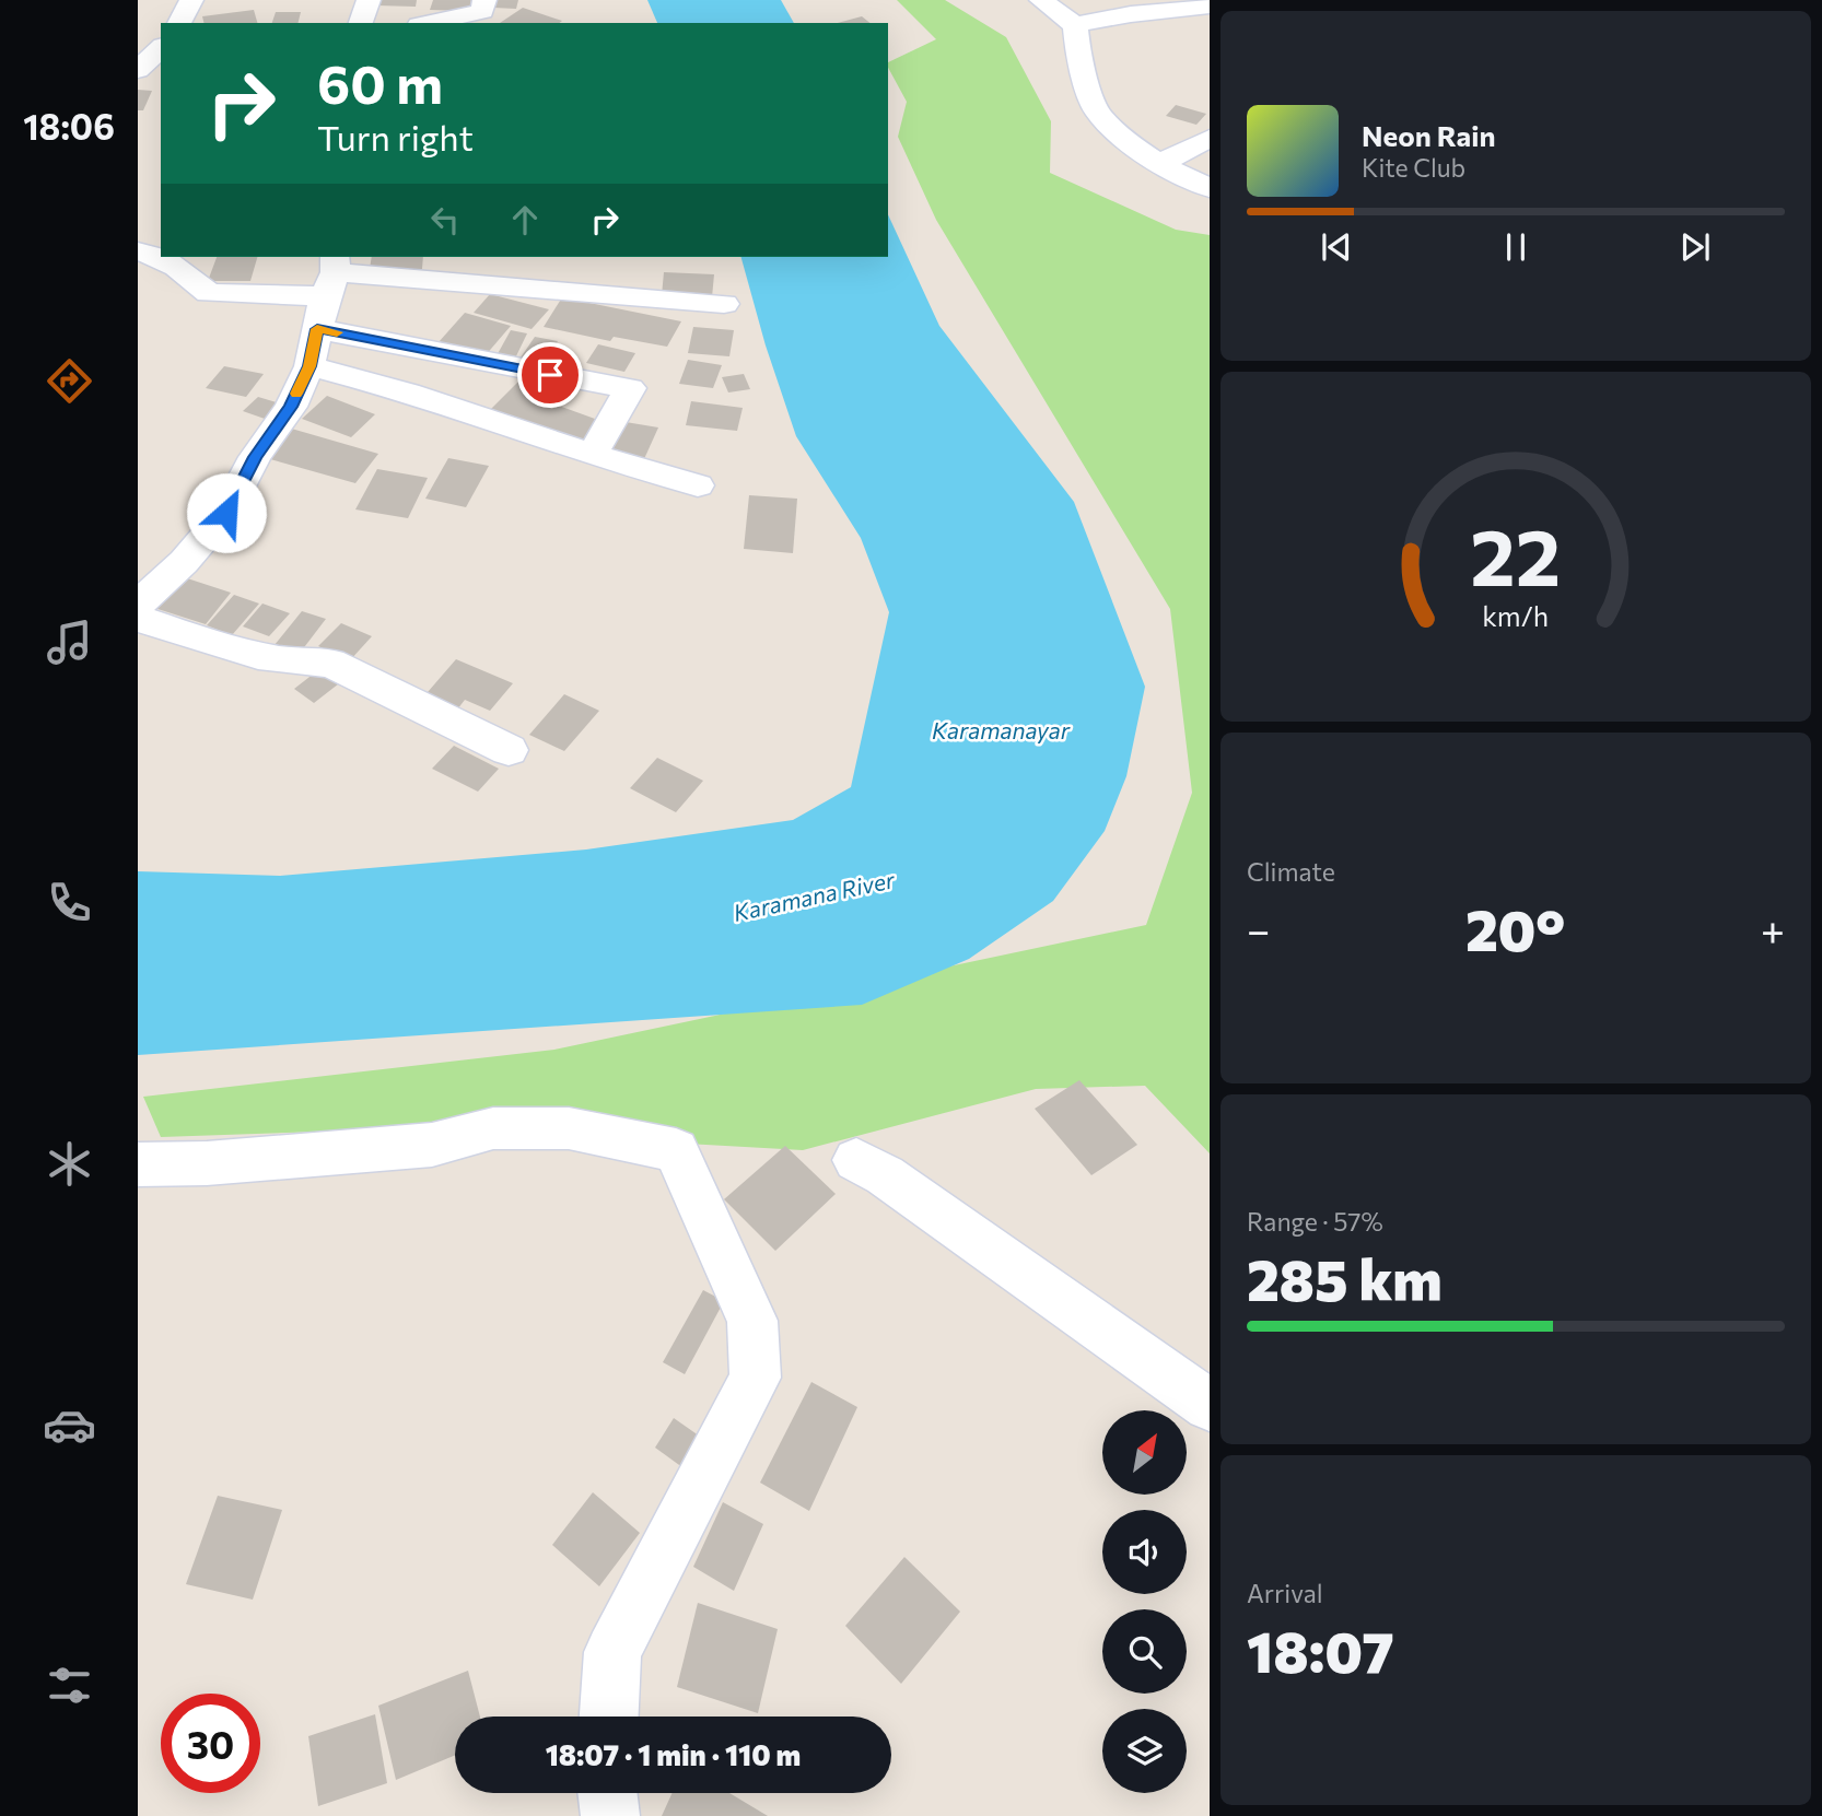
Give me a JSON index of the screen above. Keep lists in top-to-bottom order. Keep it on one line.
{"water":["Karamanayar","Karamana River"],"north":"top right","page":{"tabs":"18:06","turn":["60 m","Turn right"],"song":["Neon Rain","Kite Club"],"tile":["Climate",["Range · 57%","285 km"],["Arrival","18:07"]],"heat":["−","20°","+"],"limit":"30","trip":"18:07 · 1 min · 110 m","gauge":["22","km/h"]}}
